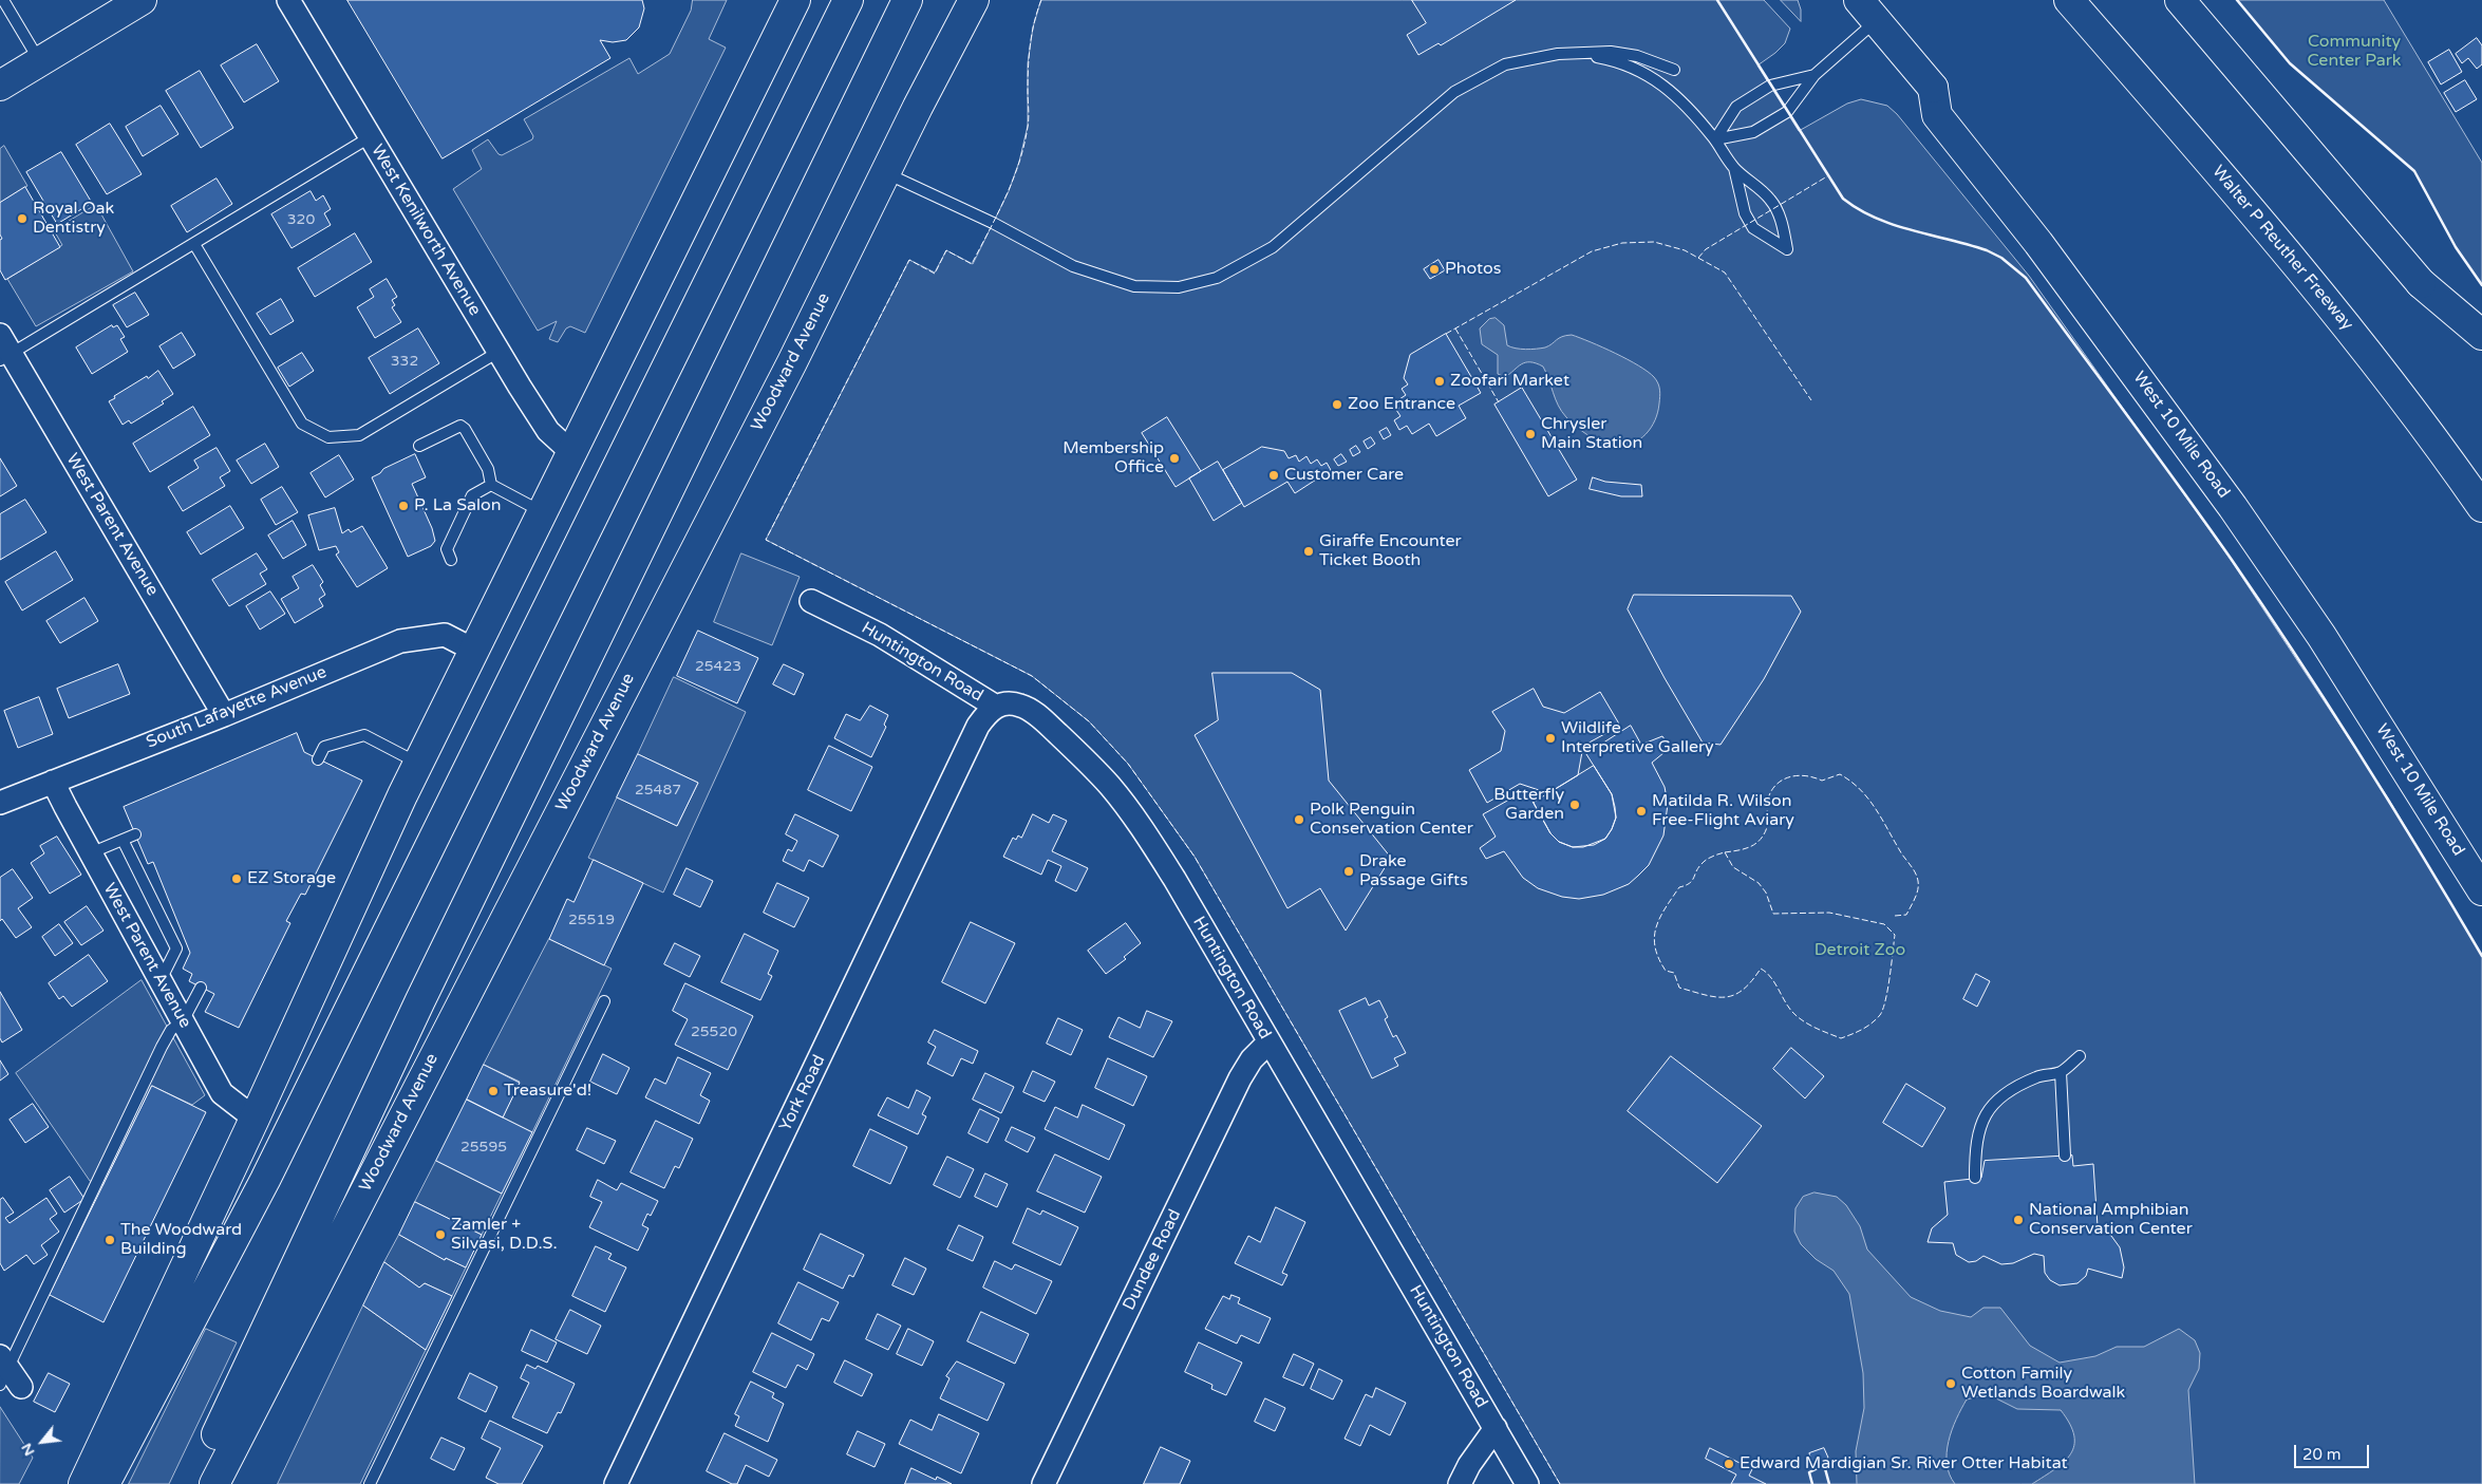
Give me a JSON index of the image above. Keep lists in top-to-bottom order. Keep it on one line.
{"streets":{"main road":["Walter P Reuther Freeway","Woodward Avenue","West 10 Mile Road"],"street":["West Kenilworth Avenue","West Parent Avenue","Huntington Road","South Lafayette Avenue","York Road","Dundee Road"]},"crossings":[["West Parent Avenue","South Lafayette Avenue"],["Huntington Road","York Road"],["Huntington Road","Dundee Road"]],"parks":["Community Center Park","Detroit Zoo"],"places":["Royal Oak Dentistry","Photos","Zoofari Market","Zoo Entrance","Chrysler Main Station","Membership Office","Customer Care","P. La Salon","Giraffe Encounter Ticket Booth","Wildlife Interpretive Gallery","Butterfly Garden","Matilda R. Wilson Free-Flight Aviary","Polk Penguin Conservation Center","Drake Passage Gifts","EZ Storage","Treasure'd!","National Amphibian Conservation Center","Zamler + Silvasi, D.D.S.","The Woodward Building","Cotton Family Wetlands Boardwalk","Edward Mardigian Sr. River Otter Habitat"],"house_numbers":["320","332","25423","25487","25519","25520","25595"],"scale_bar":"20 m","north":"bottom left"}
